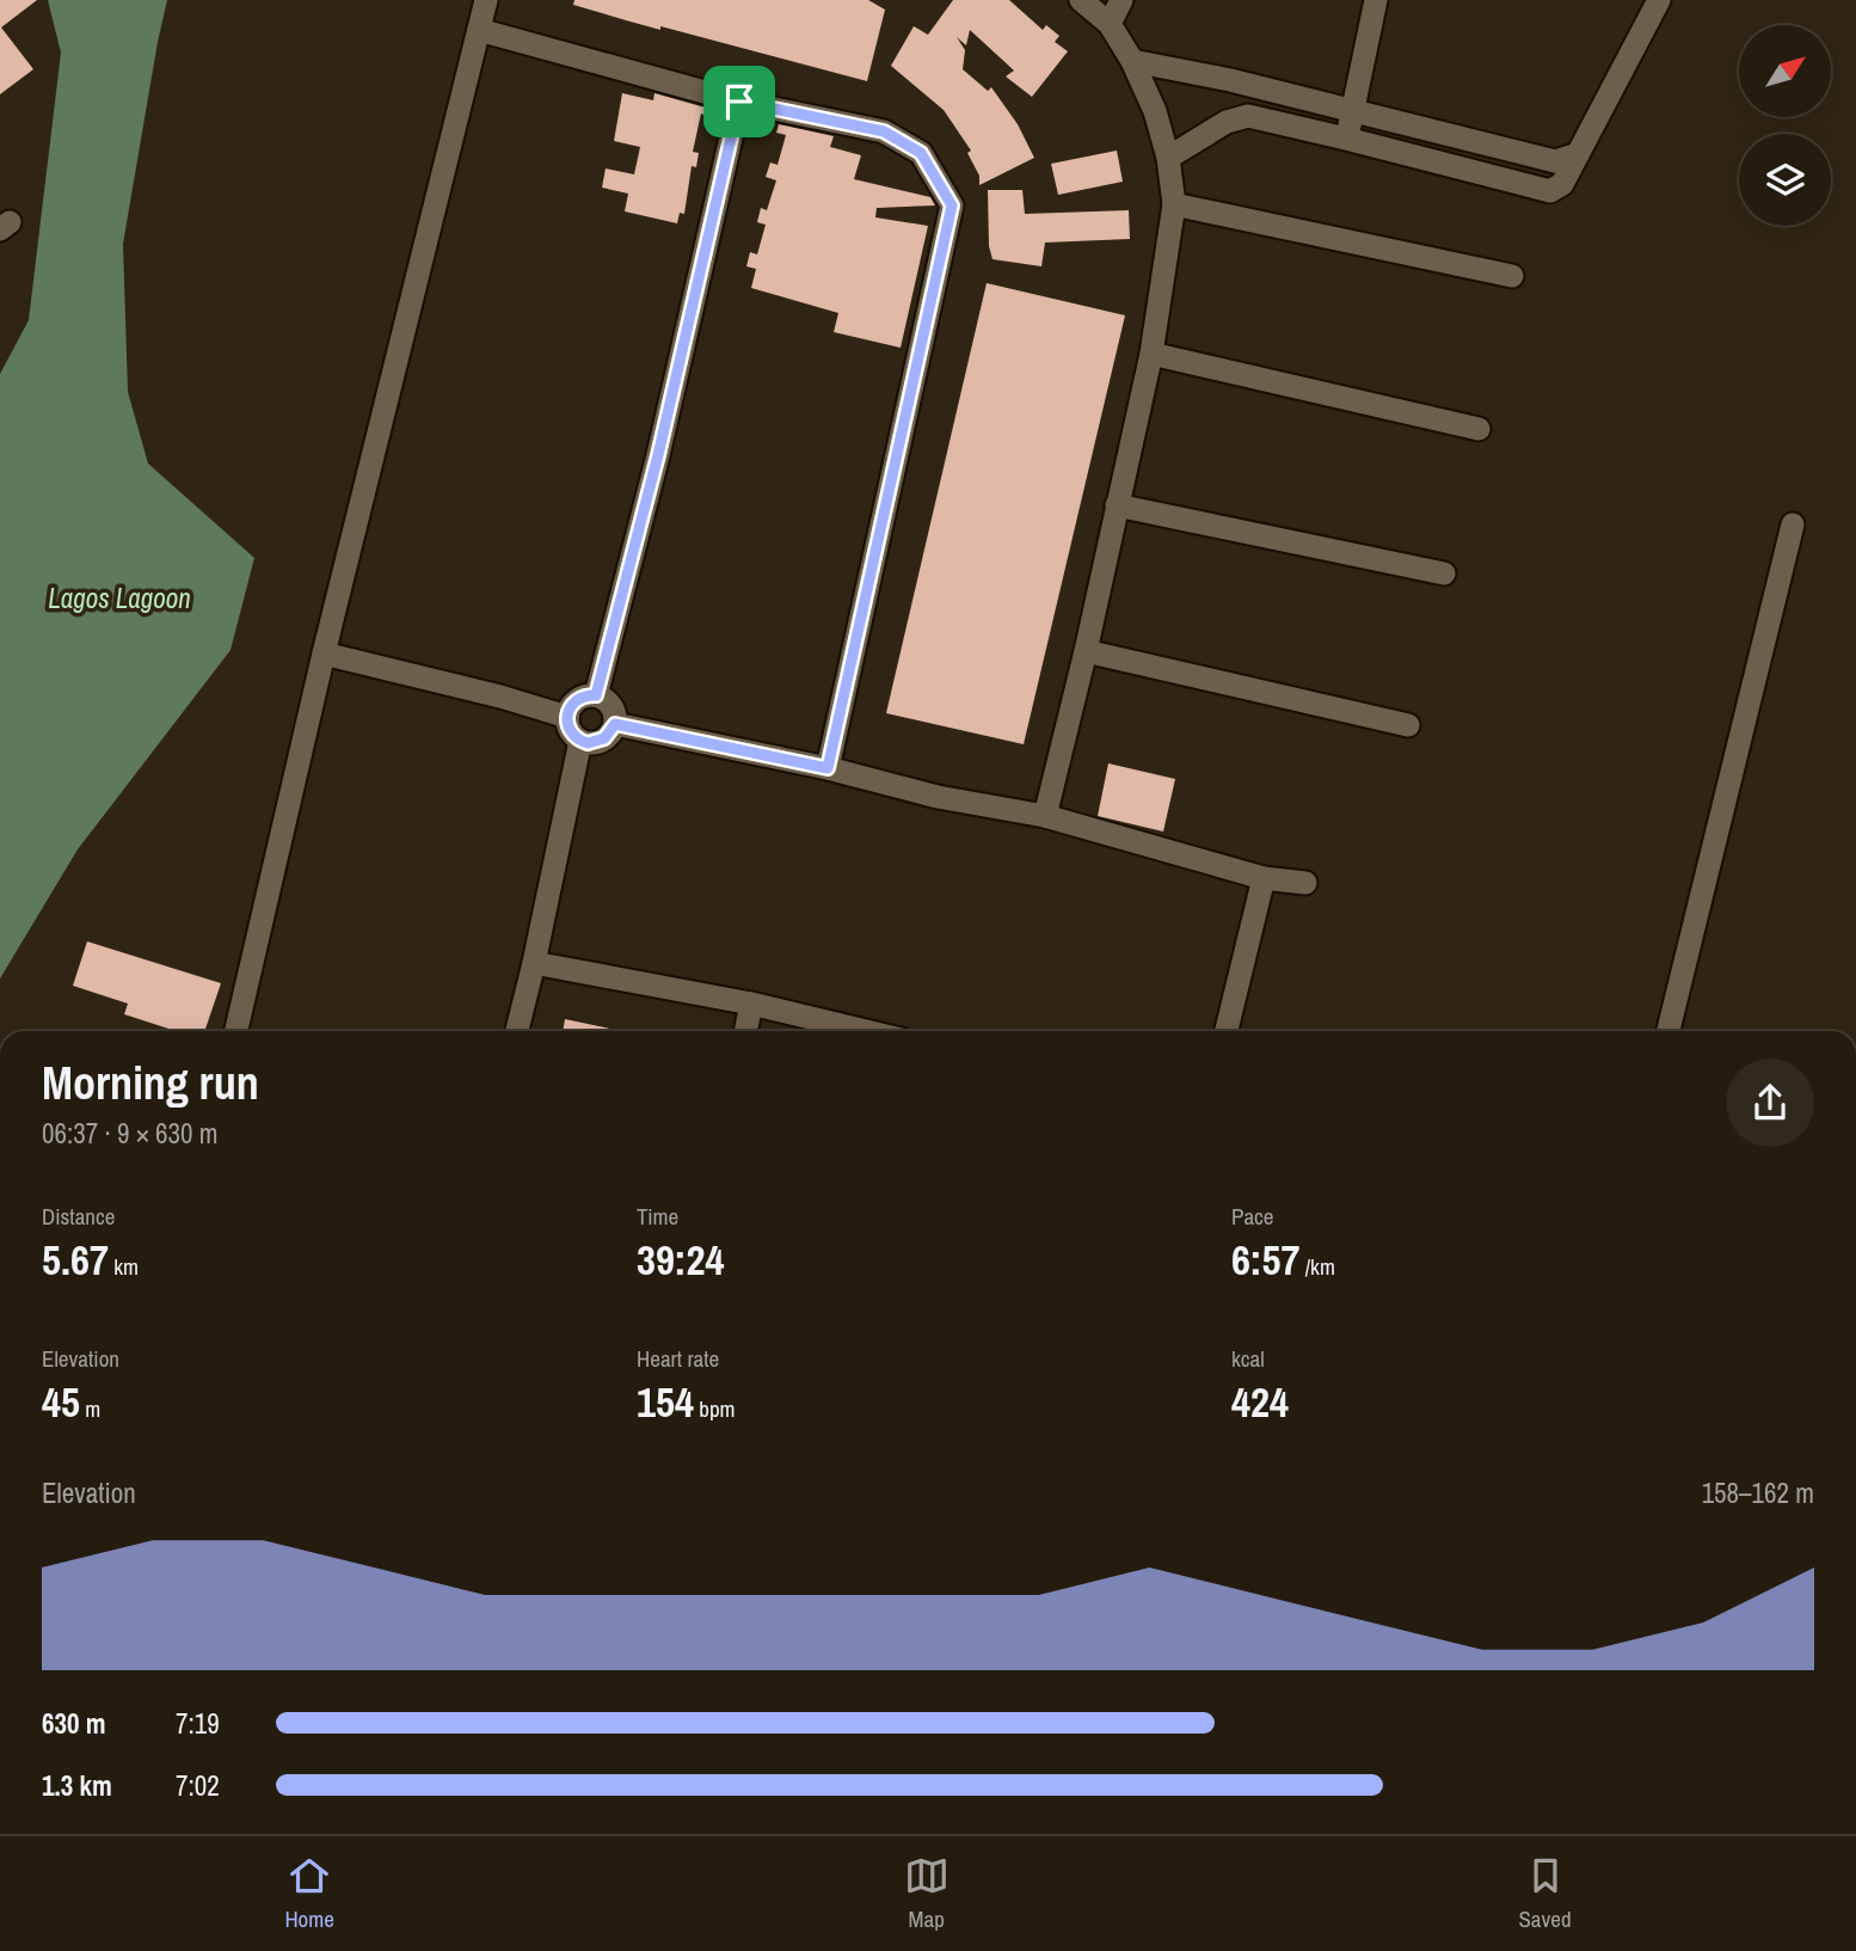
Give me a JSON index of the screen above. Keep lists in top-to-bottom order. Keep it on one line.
{"water":["Lagos Lagoon"],"north":"top right","page":{"heading":["Morning run","06:37 · 9 × 630 m"],"stats":[["Distance","5.67 km"],["Time","39:24"],["Pace","6:57 /km"],["Elevation","45 m"],["Heart rate","154 bpm"],["kcal","424"]],"chart":["Elevation","158–162 m"],"list":[{"name":"630 m","note":"7:19"},{"name":"1.3 km","note":"7:02"}],"tabs":["Home","Map","Saved"]}}
